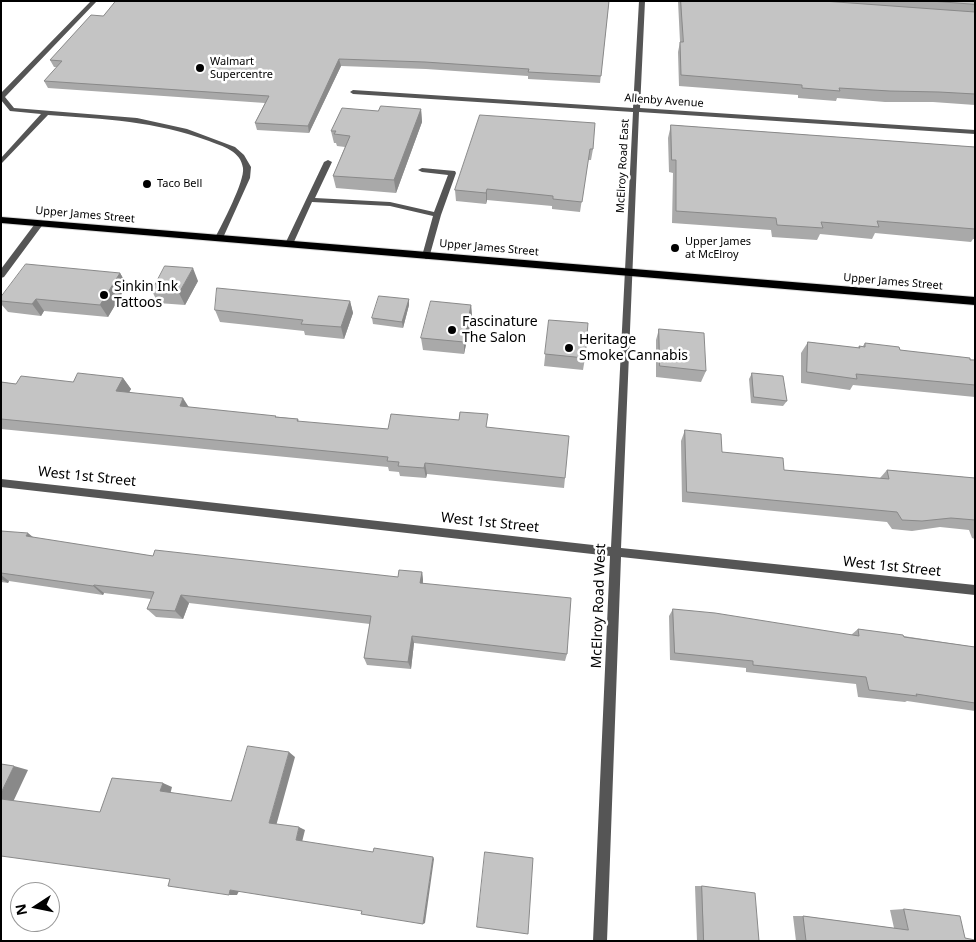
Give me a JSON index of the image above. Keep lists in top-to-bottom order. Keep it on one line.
{"streets":{"main road":["Upper James Street"],"street":["Allenby Avenue","McElroy Road East","West 1st Street","McElroy Road West"]},"crossings":[["Allenby Avenue","McElroy Road East"],["McElroy Road East","Upper James Street"],["McElroy Road East","McElroy Road West"],["Upper James Street","McElroy Road West"],["West 1st Street","McElroy Road West"]],"places":["Walmart Supercentre","Taco Bell","Upper James at McElroy","Sinkin Ink Tattoos","Fascinature The Salon","Heritage Smoke Cannabis"],"north":"left"}
